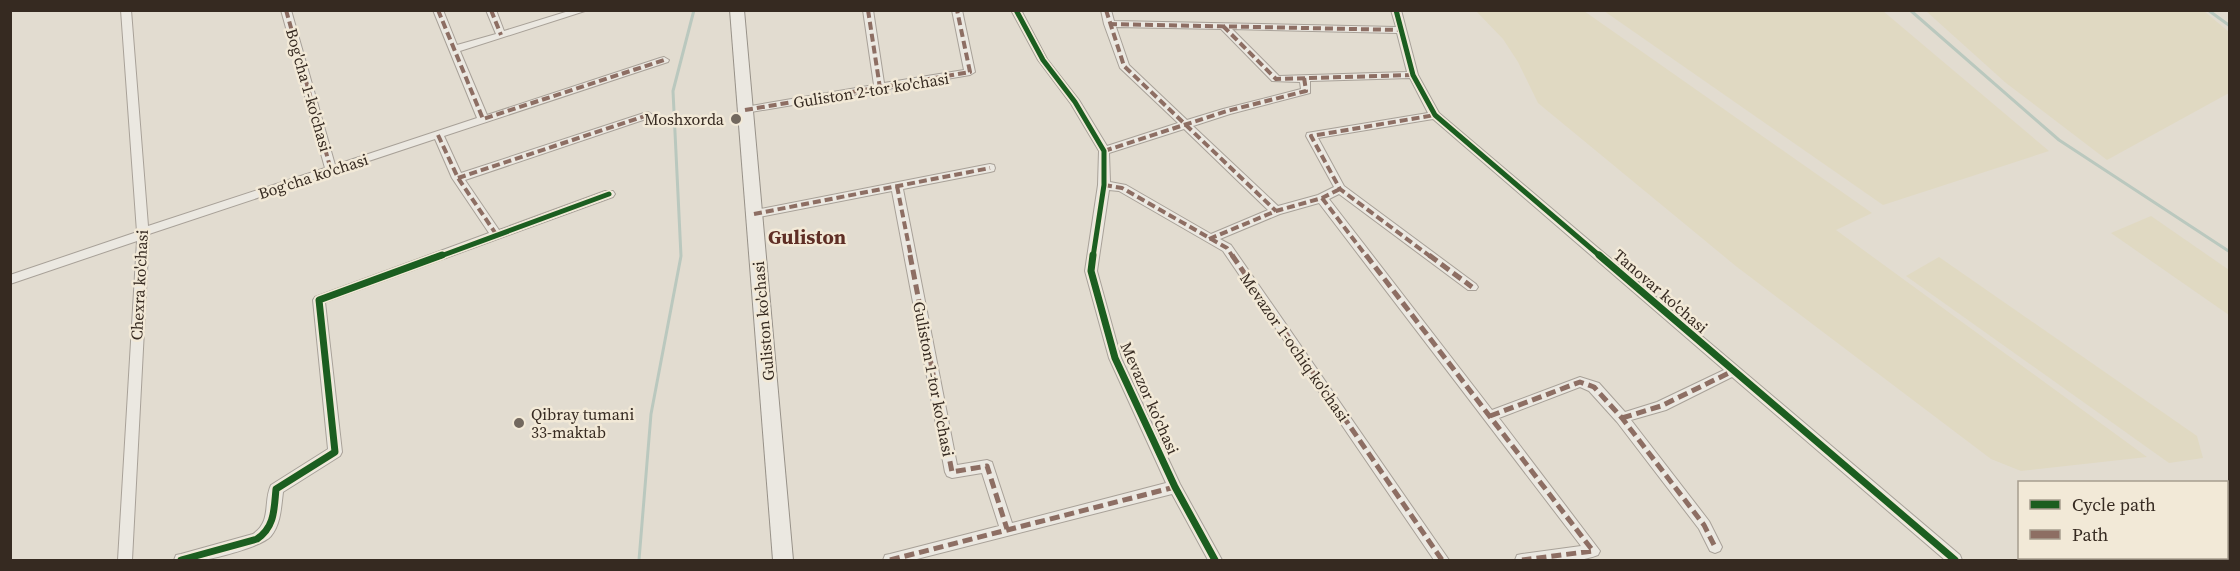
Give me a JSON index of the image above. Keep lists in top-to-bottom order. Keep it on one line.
{"streets":{"main road":["Guliston ko'chasi"],"street":["Bog'cha 1-ko'chasi","Guliston 2-tor ko'chasi","Bog'cha ko'chasi","Chexra ko'chasi","Tanovar ko'chasi","Mevazor 1-ochiq ko'chasi","Guliston 1-tor ko'chasi","Mevazor ko'chasi"]},"crossings":[["Bog'cha 1-ko'chasi","Bog'cha ko'chasi"],["Guliston 2-tor ko'chasi","Guliston ko'chasi"],["Bog'cha ko'chasi","Chexra ko'chasi"],["Mevazor 1-ochiq ko'chasi","Mevazor ko'chasi"]],"districts":["Guliston"],"places":["Moshxorda","Qibray tumani 33-maktab"],"legend":["Cycle path","Path"]}
